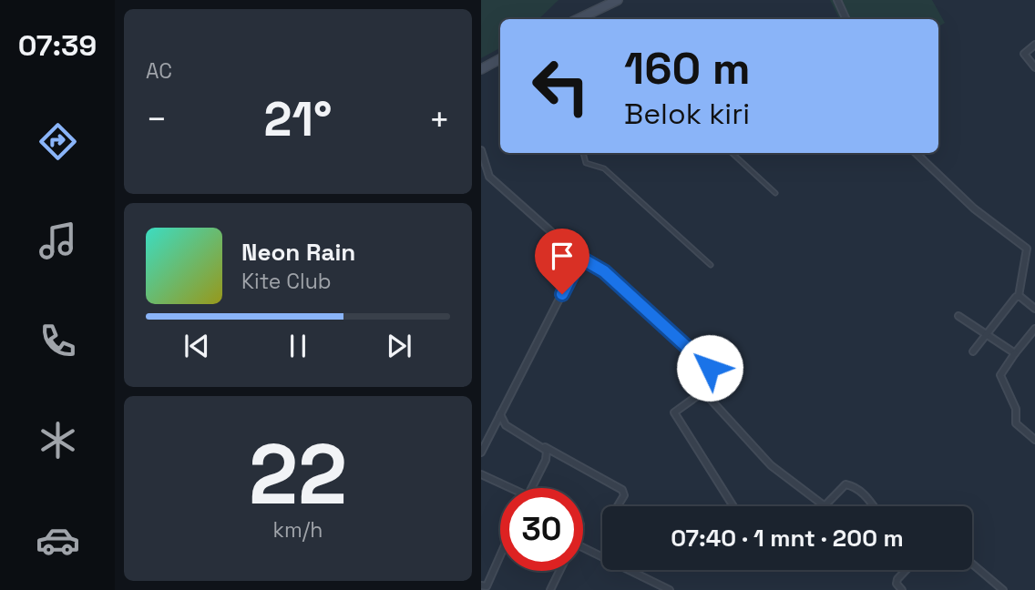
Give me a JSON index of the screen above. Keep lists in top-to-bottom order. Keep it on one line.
{"page":{"tabs":"07:39","tile":["AC",["22","km/h"]],"turn":["160 m","Belok kiri"],"heat":["−","21°","+"],"song":["Neon Rain","Kite Club"],"limit":"30","trip":"07:40 · 1 mnt · 200 m"}}
